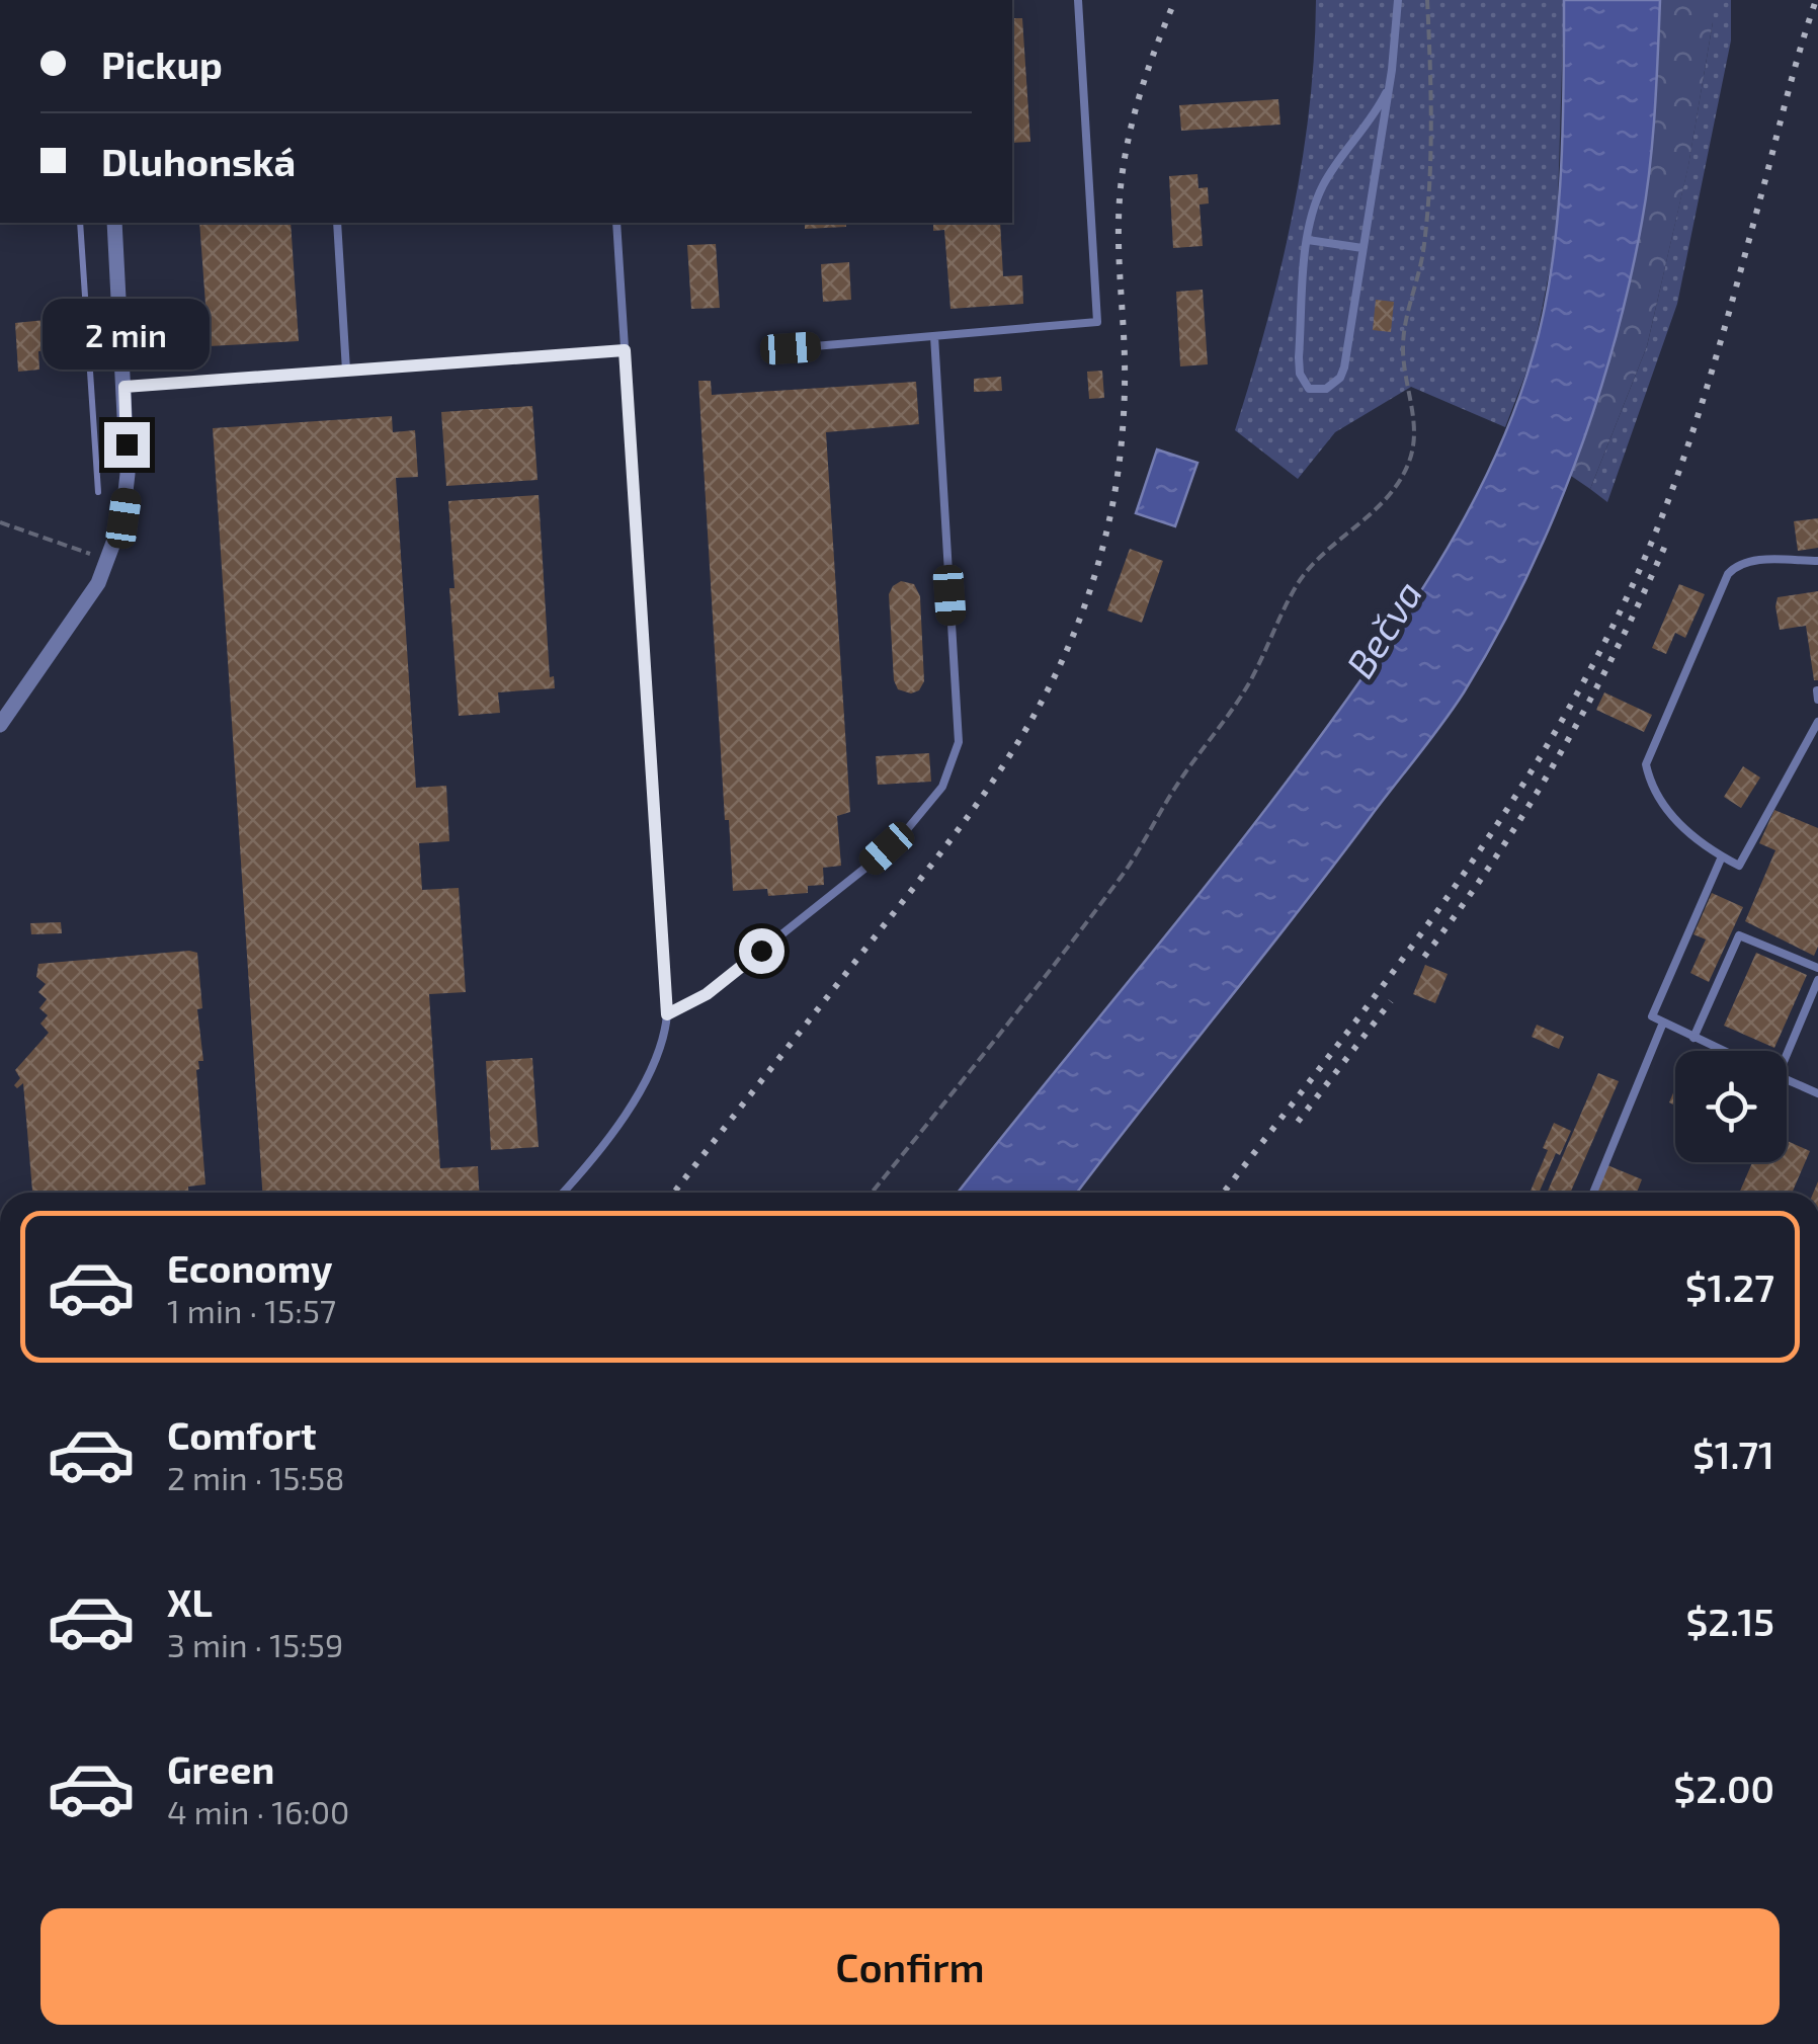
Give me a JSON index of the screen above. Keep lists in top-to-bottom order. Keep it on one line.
{"water":["Bečva"],"page":{"banner":["Pickup","Dluhonská"],"bubble":"2 min","list":[{"name":"Economy","note":"1 min · 15:57","value":"$1.27"},{"name":"Comfort","note":"2 min · 15:58","value":"$1.71"},{"name":"XL","note":"3 min · 15:59","value":"$2.15"},{"name":"Green","note":"4 min · 16:00","value":"$2.00"}],"buttons":"Confirm"}}
